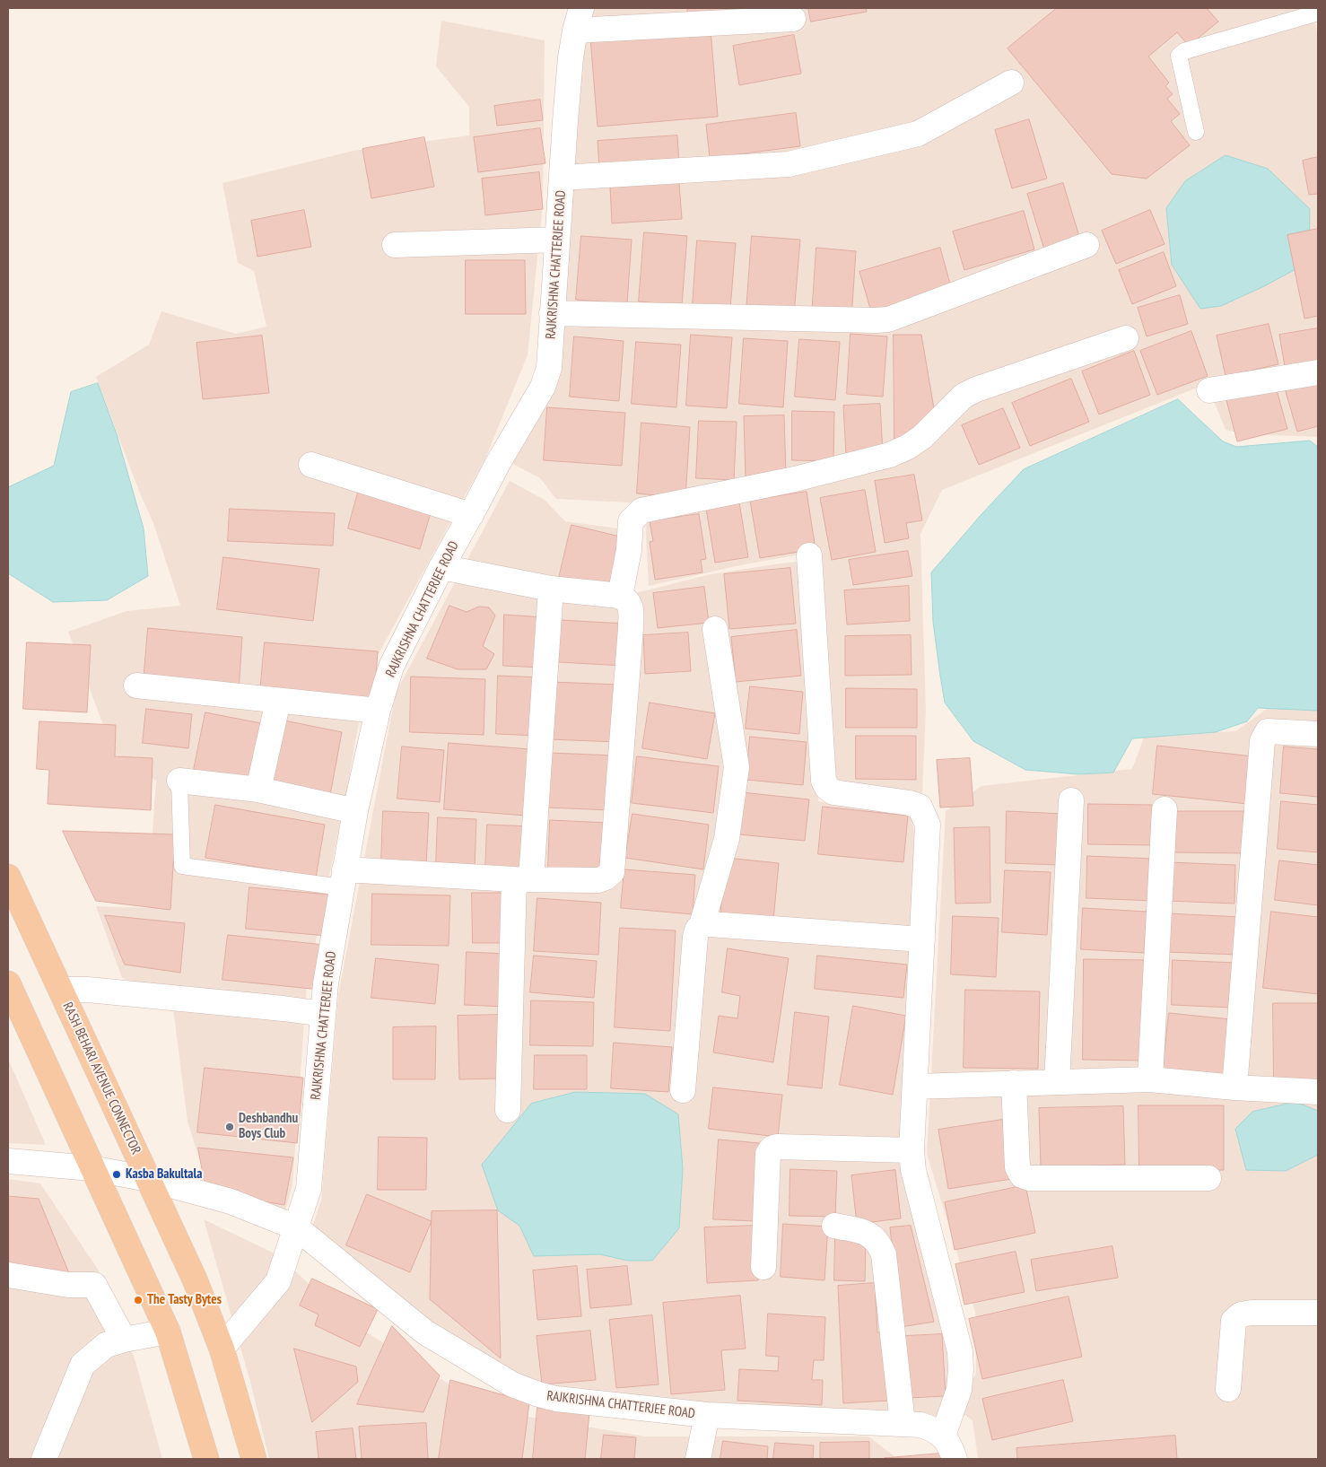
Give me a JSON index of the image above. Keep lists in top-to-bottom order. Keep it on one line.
{"streets":{"main road":["RASH BEHARI AVENUE CONNECTOR"],"street":["RAJKRISHNA CHATTERJEE ROAD"]},"crossings":[["RAJKRISHNA CHATTERJEE ROAD","RASH BEHARI AVENUE CONNECTOR"]],"places":["Deshbandhu Boys Club","Kasba Bakultala","The Tasty Bytes"]}
